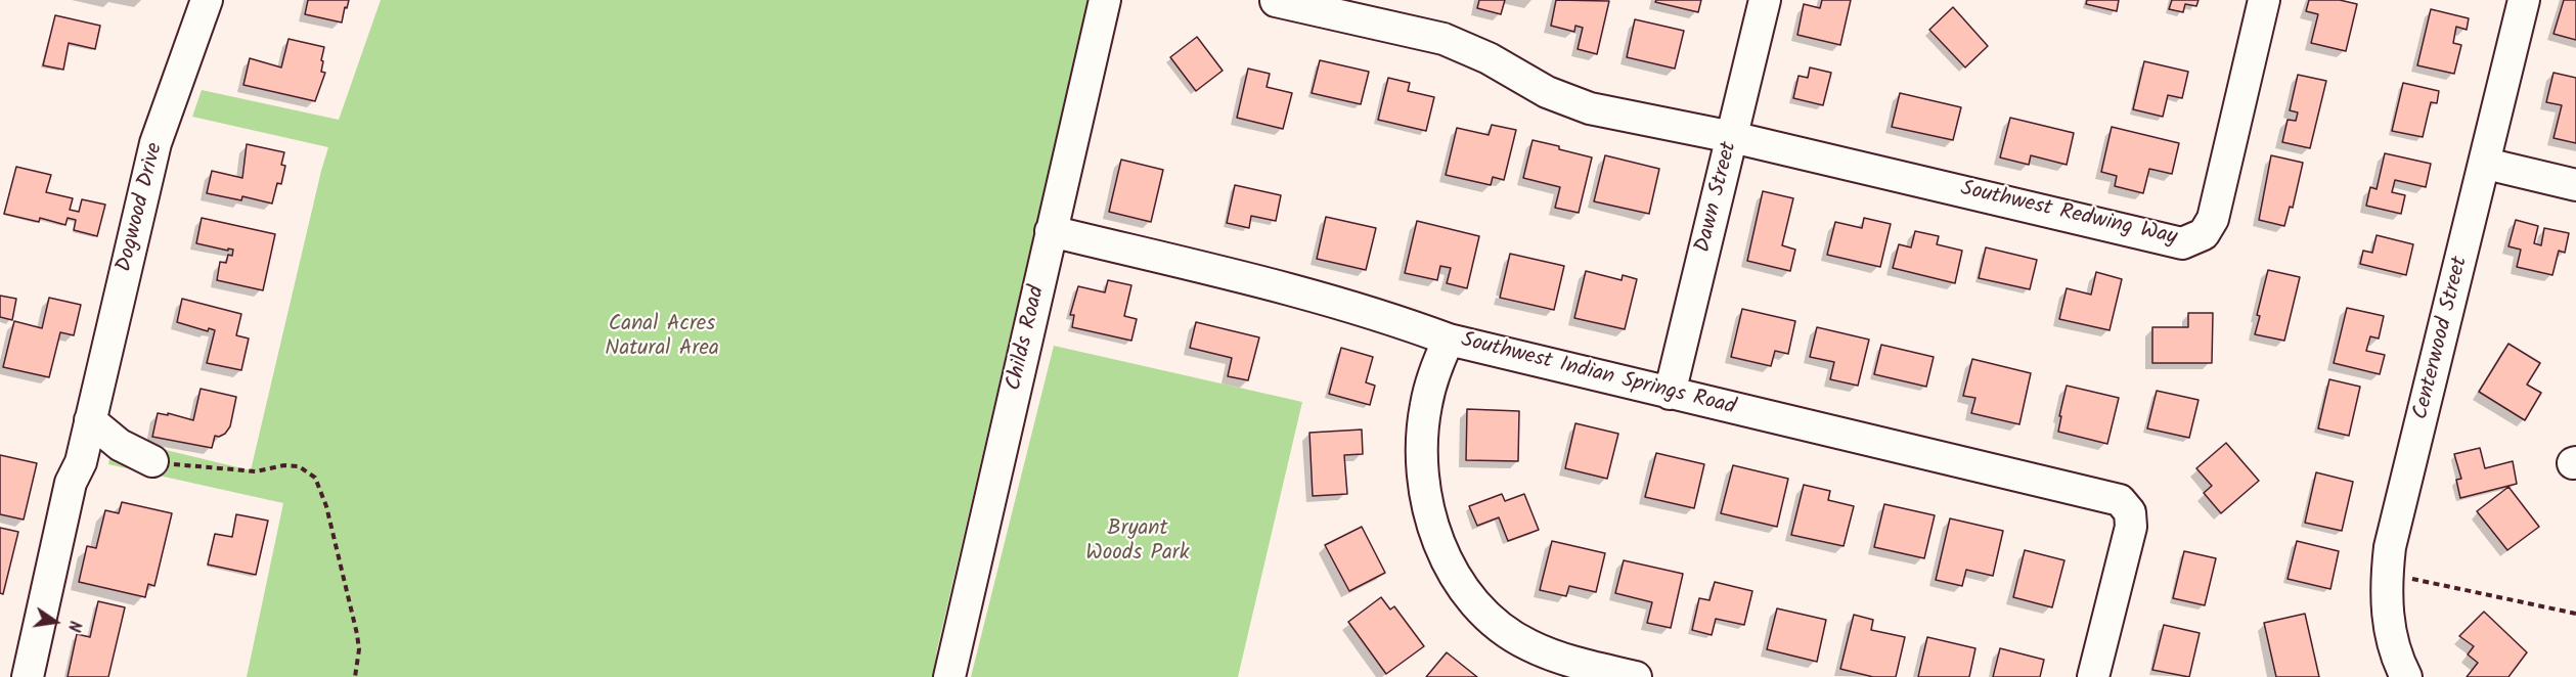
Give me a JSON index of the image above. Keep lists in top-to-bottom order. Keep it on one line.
{"streets":{"street":["Dawn Street","Dogwood Drive","Southwest Redwing Way","Childs Road","Centerwood Street","Southwest Indian Springs Road"]},"crossings":[["Dawn Street","Southwest Redwing Way"],["Dawn Street","Southwest Indian Springs Road"],["Childs Road","Southwest Indian Springs Road"]],"parks":["Canal Acres Natural Area","Bryant Woods Park"],"north":"right"}
